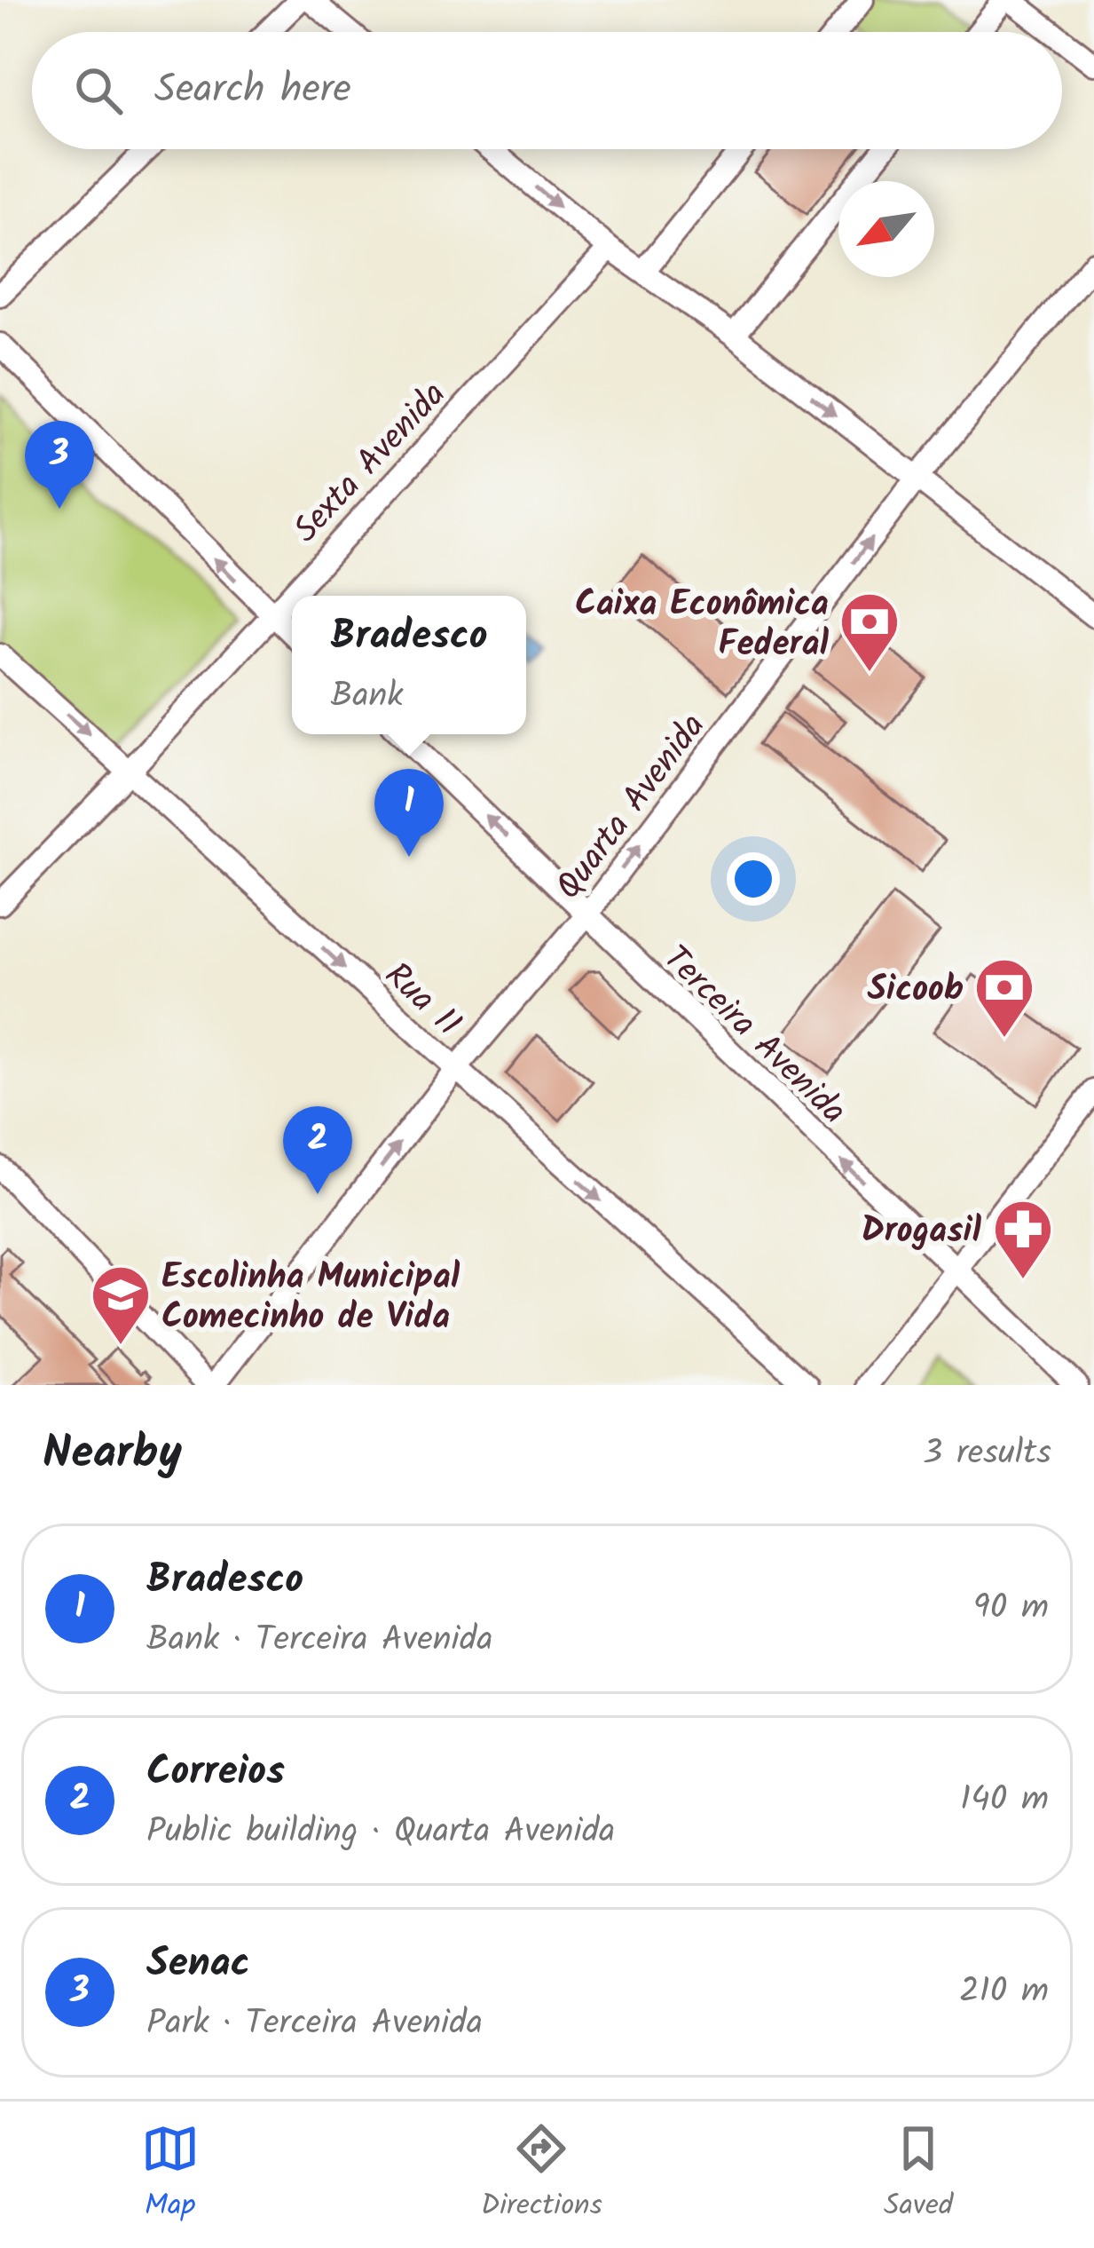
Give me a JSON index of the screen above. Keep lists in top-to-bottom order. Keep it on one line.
{"streets":{"street":["Sexta Avenida","Quarta Avenida","Rua 11","Terceira Avenida"]},"crossings":[["Sexta Avenida","Rua 11"],["Quarta Avenida","Rua 11"],["Quarta Avenida","Terceira Avenida"]],"one_way":["Quarta Avenida","Rua 11","Terceira Avenida"],"places":{"bank":["Caixa Econômica Federal","Sicoob"],"pharmacy":["Drogasil"],"school or university":["Escolinha Municipal Comecinho de Vida"]},"north":"bottom left","page":{"search":"Search here","pins":["3","1","2"],"popup":["Bradesco","Bank"],"heading":["Nearby","3 results"],"list":[{"mark":"1","name":"Bradesco","note":"Bank · Terceira Avenida","value":"90 m"},{"mark":"2","name":"Correios","note":"Public building · Quarta Avenida","value":"140 m"},{"mark":"3","name":"Senac","note":"Park · Terceira Avenida","value":"210 m"}],"nav":["Map","Directions","Saved"]}}
